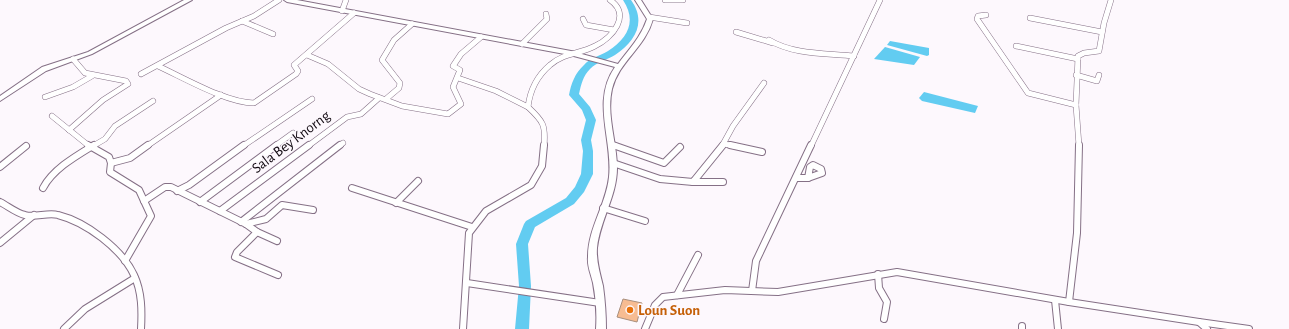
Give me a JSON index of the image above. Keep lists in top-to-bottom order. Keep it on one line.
{"streets":{"street":["Sala Bey Knorng"]},"places":["Loun Suon"]}
